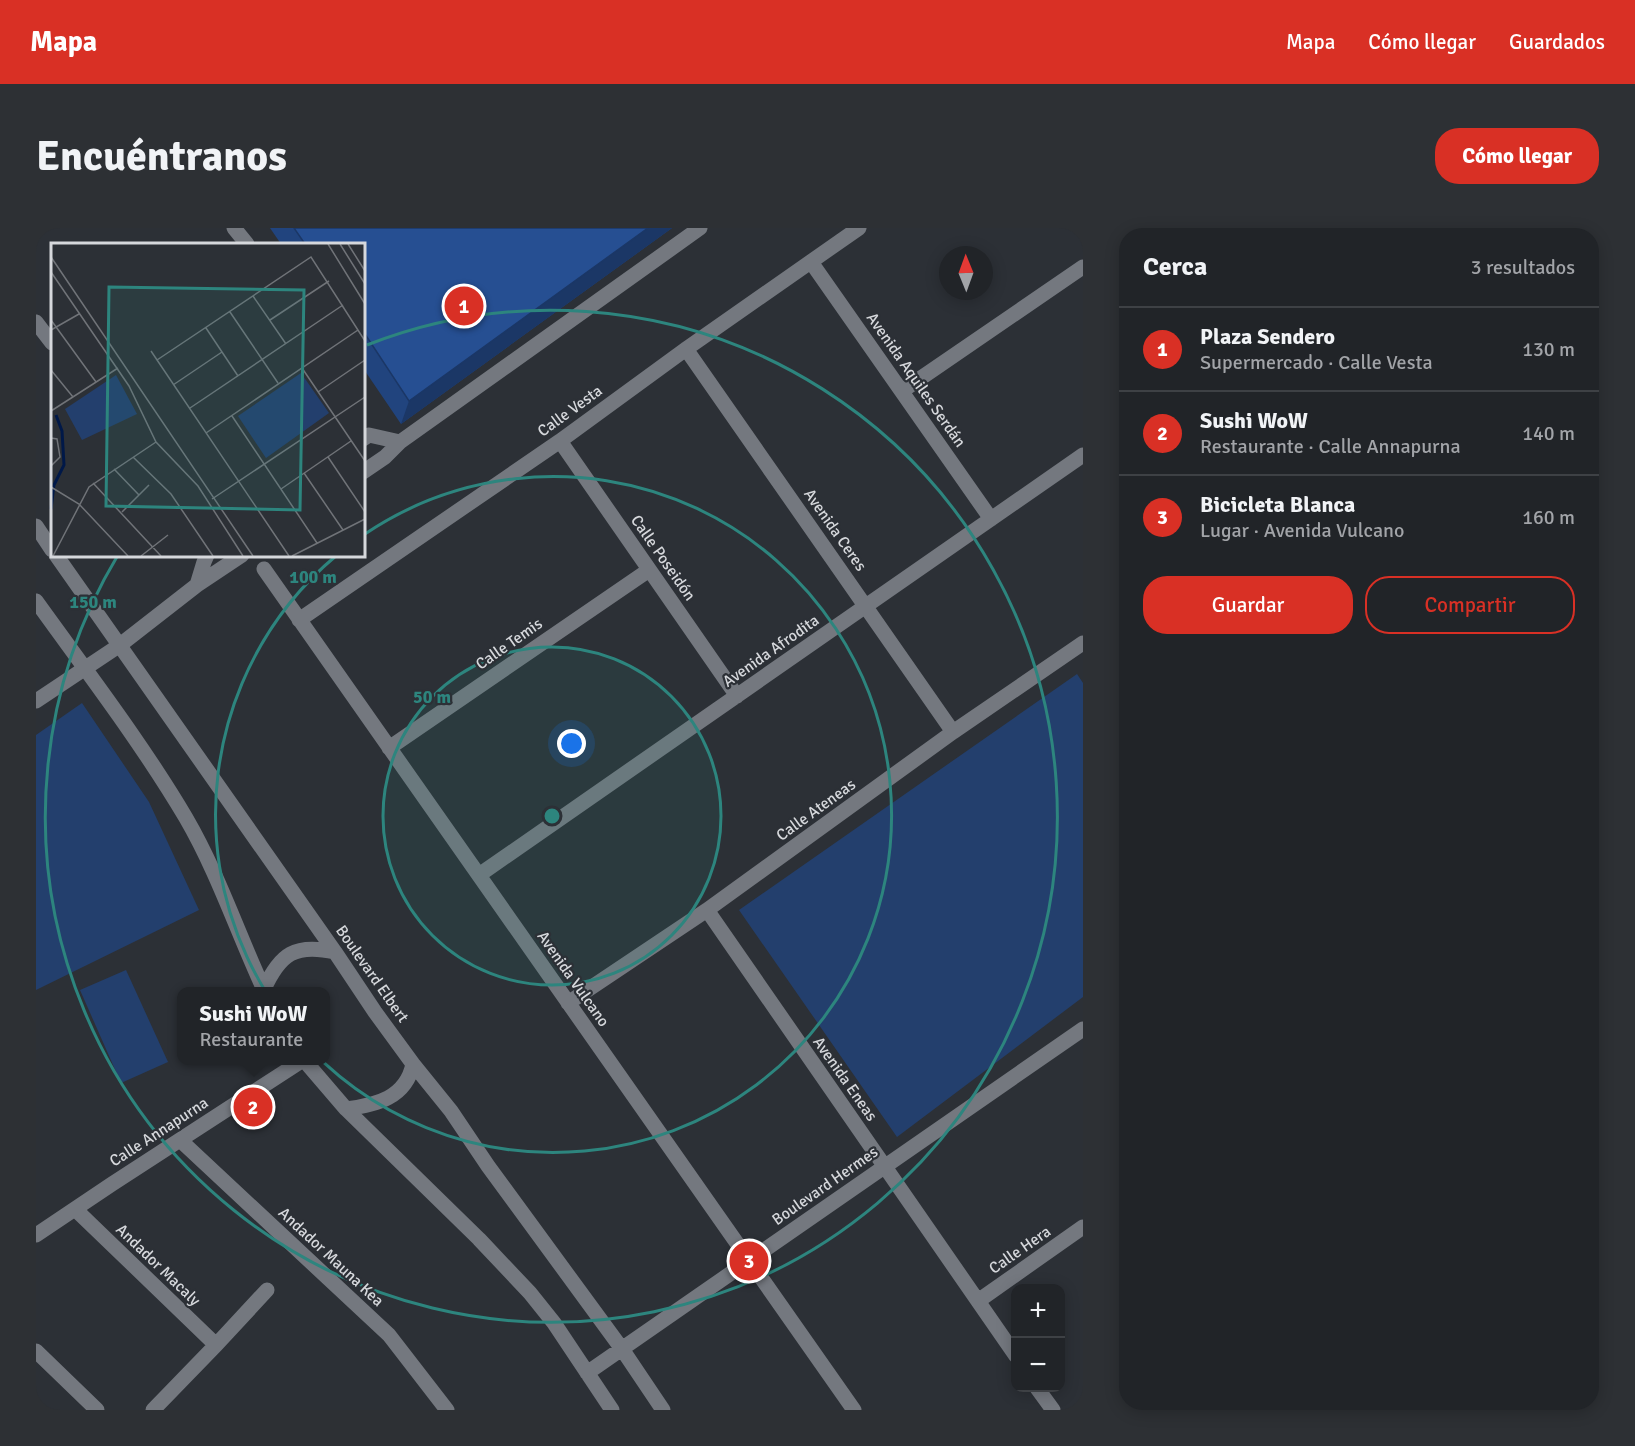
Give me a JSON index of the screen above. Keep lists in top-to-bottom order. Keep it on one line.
{"streets":{"street":["Avenida Aquiles Serdán","Calle Vesta","Avenida Ceres","Calle Poseidón","Calle Temis","Avenida Afrodita","Calle Ateneas","Boulevard Elbert","Avenida Vulcano","Avenida Eneas","Calle Annapurna","Boulevard Hermes","Calle Hera","Andador Mauna Kea","Andador Macaly"]},"crossings":[["Avenida Aquiles Serdán","Calle Vesta"],["Avenida Aquiles Serdán","Avenida Afrodita"],["Calle Vesta","Avenida Ceres"],["Calle Vesta","Calle Poseidón"],["Calle Vesta","Avenida Vulcano"],["Avenida Ceres","Avenida Afrodita"],["Avenida Ceres","Calle Ateneas"],["Calle Poseidón","Calle Temis"],["Calle Poseidón","Avenida Afrodita"],["Calle Temis","Avenida Vulcano"],["Avenida Afrodita","Avenida Vulcano"],["Calle Ateneas","Avenida Vulcano"],["Calle Ateneas","Avenida Eneas"],["Boulevard Elbert","Boulevard Hermes"],["Avenida Vulcano","Boulevard Hermes"],["Avenida Eneas","Boulevard Hermes"],["Avenida Eneas","Calle Hera"],["Calle Annapurna","Andador Mauna Kea"],["Calle Annapurna","Andador Macaly"]],"north":"top","page":{"header":"Mapa","nav":["Mapa","Cómo llegar","Guardados"],"buttons":["Cómo llegar",["Guardar","Compartir"]],"title":"Encuéntranos","heading":["Cerca","3 resultados"],"pins":["1","2","3"],"list":[{"mark":"1","name":"Plaza Sendero","note":"Supermercado · Calle Vesta","value":"130 m"},{"mark":"2","name":"Sushi WoW","note":"Restaurante · Calle Annapurna","value":"140 m"},{"mark":"3","name":"Bicicleta Blanca","note":"Lugar · Avenida Vulcano","value":"160 m"}],"popup":["Sushi WoW","Restaurante"],"map_buttons":["+","−"]},"rings":["100 m","150 m","50 m"]}
